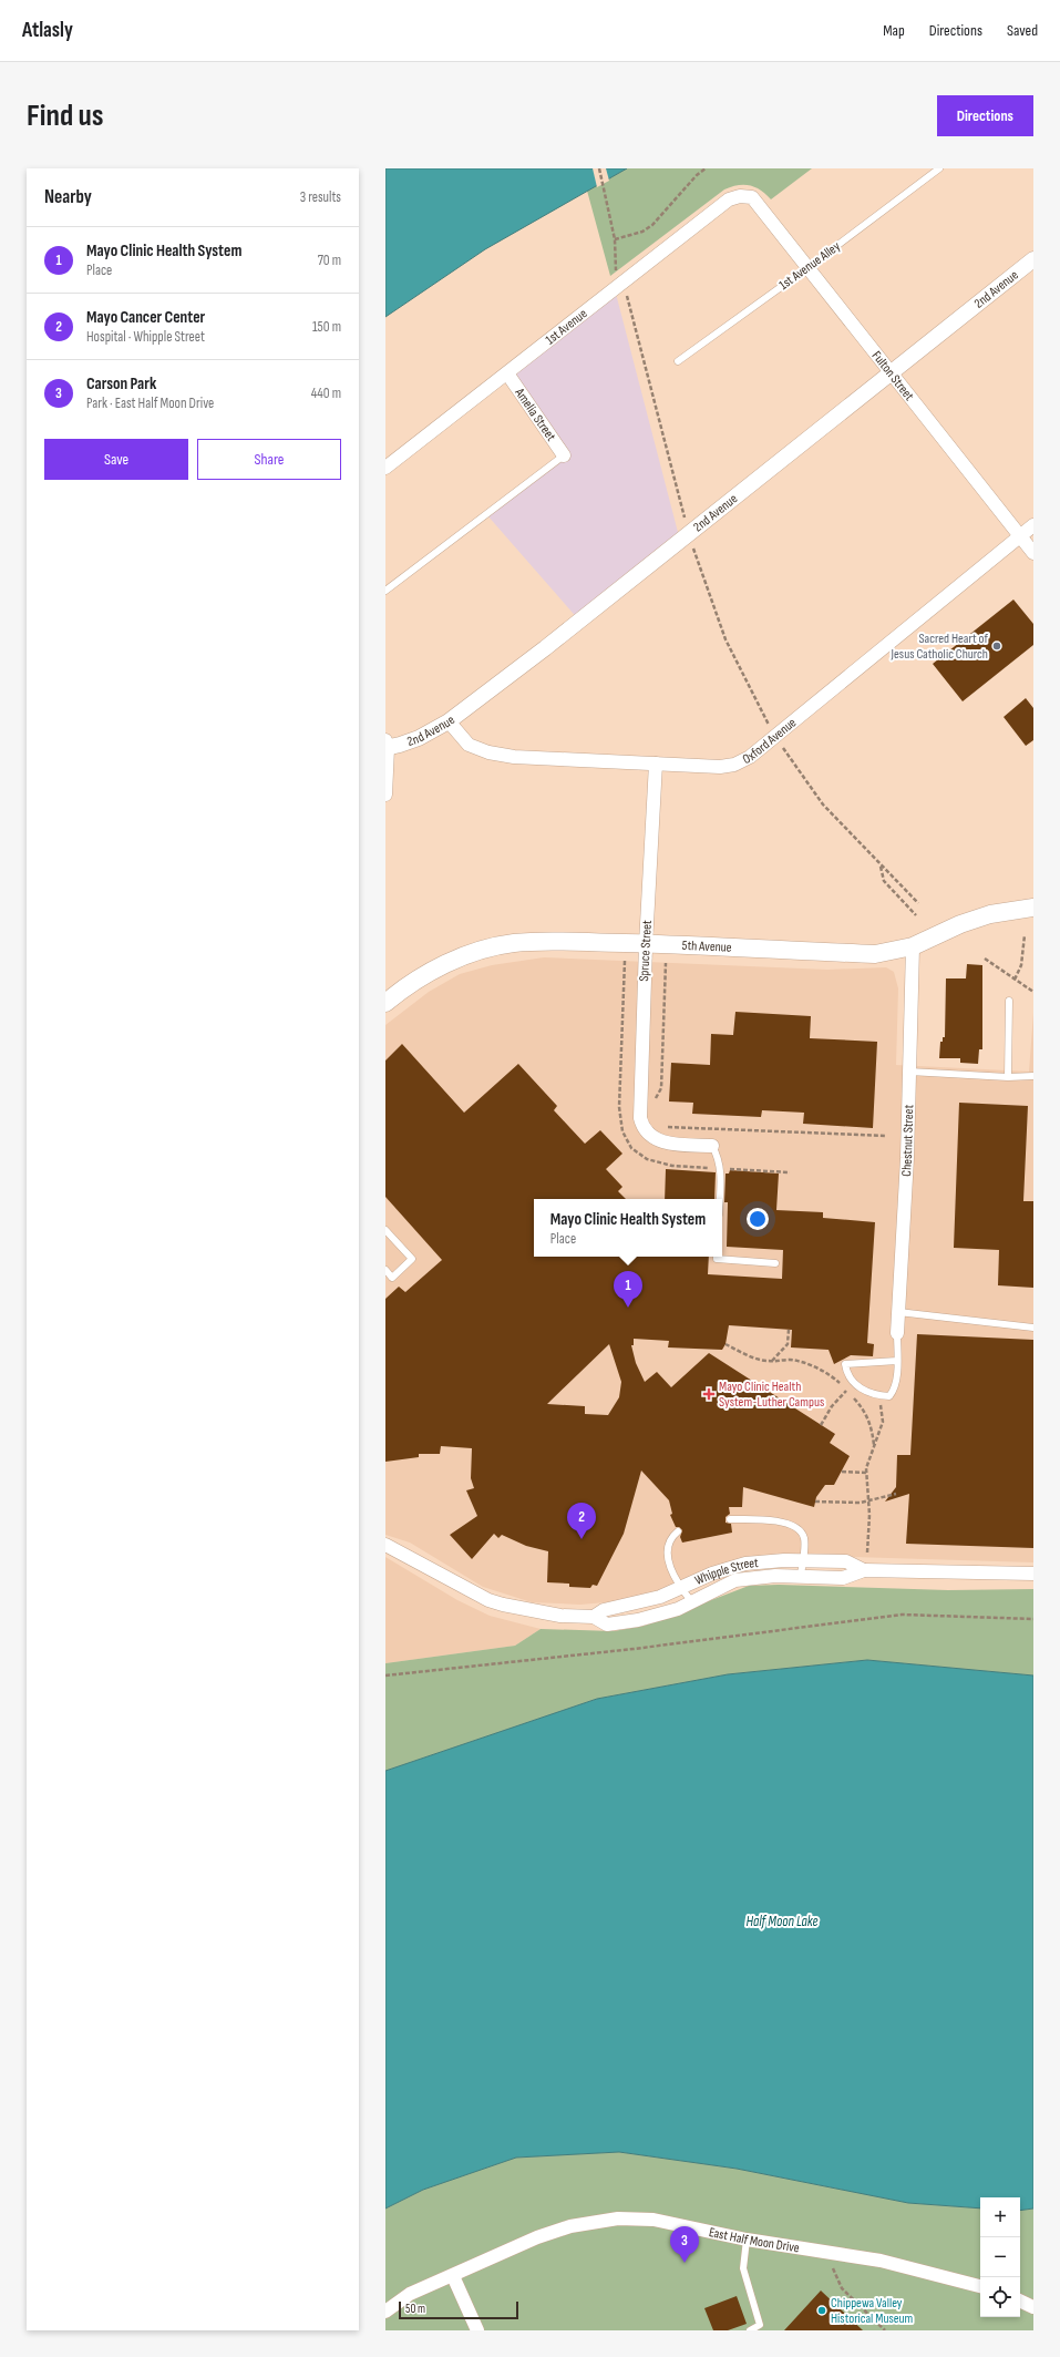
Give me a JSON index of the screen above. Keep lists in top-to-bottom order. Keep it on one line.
{"streets":{"main road":["5th Avenue"],"street":["2nd Avenue","1st Avenue","Fulton Street","Amelia Street","Oxford Avenue","Spruce Street","Chestnut Street","Whipple Street","East Half Moon Drive"],"lane":["1st Avenue Alley"]},"crossings":[["1st Avenue Alley","Fulton Street"],["2nd Avenue","Fulton Street"],["2nd Avenue","Oxford Avenue"],["1st Avenue","Fulton Street"],["1st Avenue","Amelia Street"],["Fulton Street","Oxford Avenue"],["Oxford Avenue","Spruce Street"],["5th Avenue","Spruce Street"],["5th Avenue","Chestnut Street"]],"water":["Half Moon Lake"],"places":{"other":["Sacred Heart of Jesus Catholic Church","Chippewa Valley Historical Museum"],"health":["Mayo Clinic Health System-Luther Campus"]},"scale_bar":"50 m","page":{"header":"Atlasly","nav":["Map","Directions","Saved"],"buttons":["Directions",["Save","Share"]],"title":"Find us","heading":["Nearby","3 results"],"list":[{"mark":"1","name":"Mayo Clinic Health System","note":"Place","value":"70 m"},{"mark":"2","name":"Mayo Cancer Center","note":"Hospital · Whipple Street","value":"150 m"},{"mark":"3","name":"Carson Park","note":"Park · East Half Moon Drive","value":"440 m"}],"popup":["Mayo Clinic Health System","Place"],"pins":["1","2","3"],"map_buttons":["+","−"],"scale":"50 m"}}
